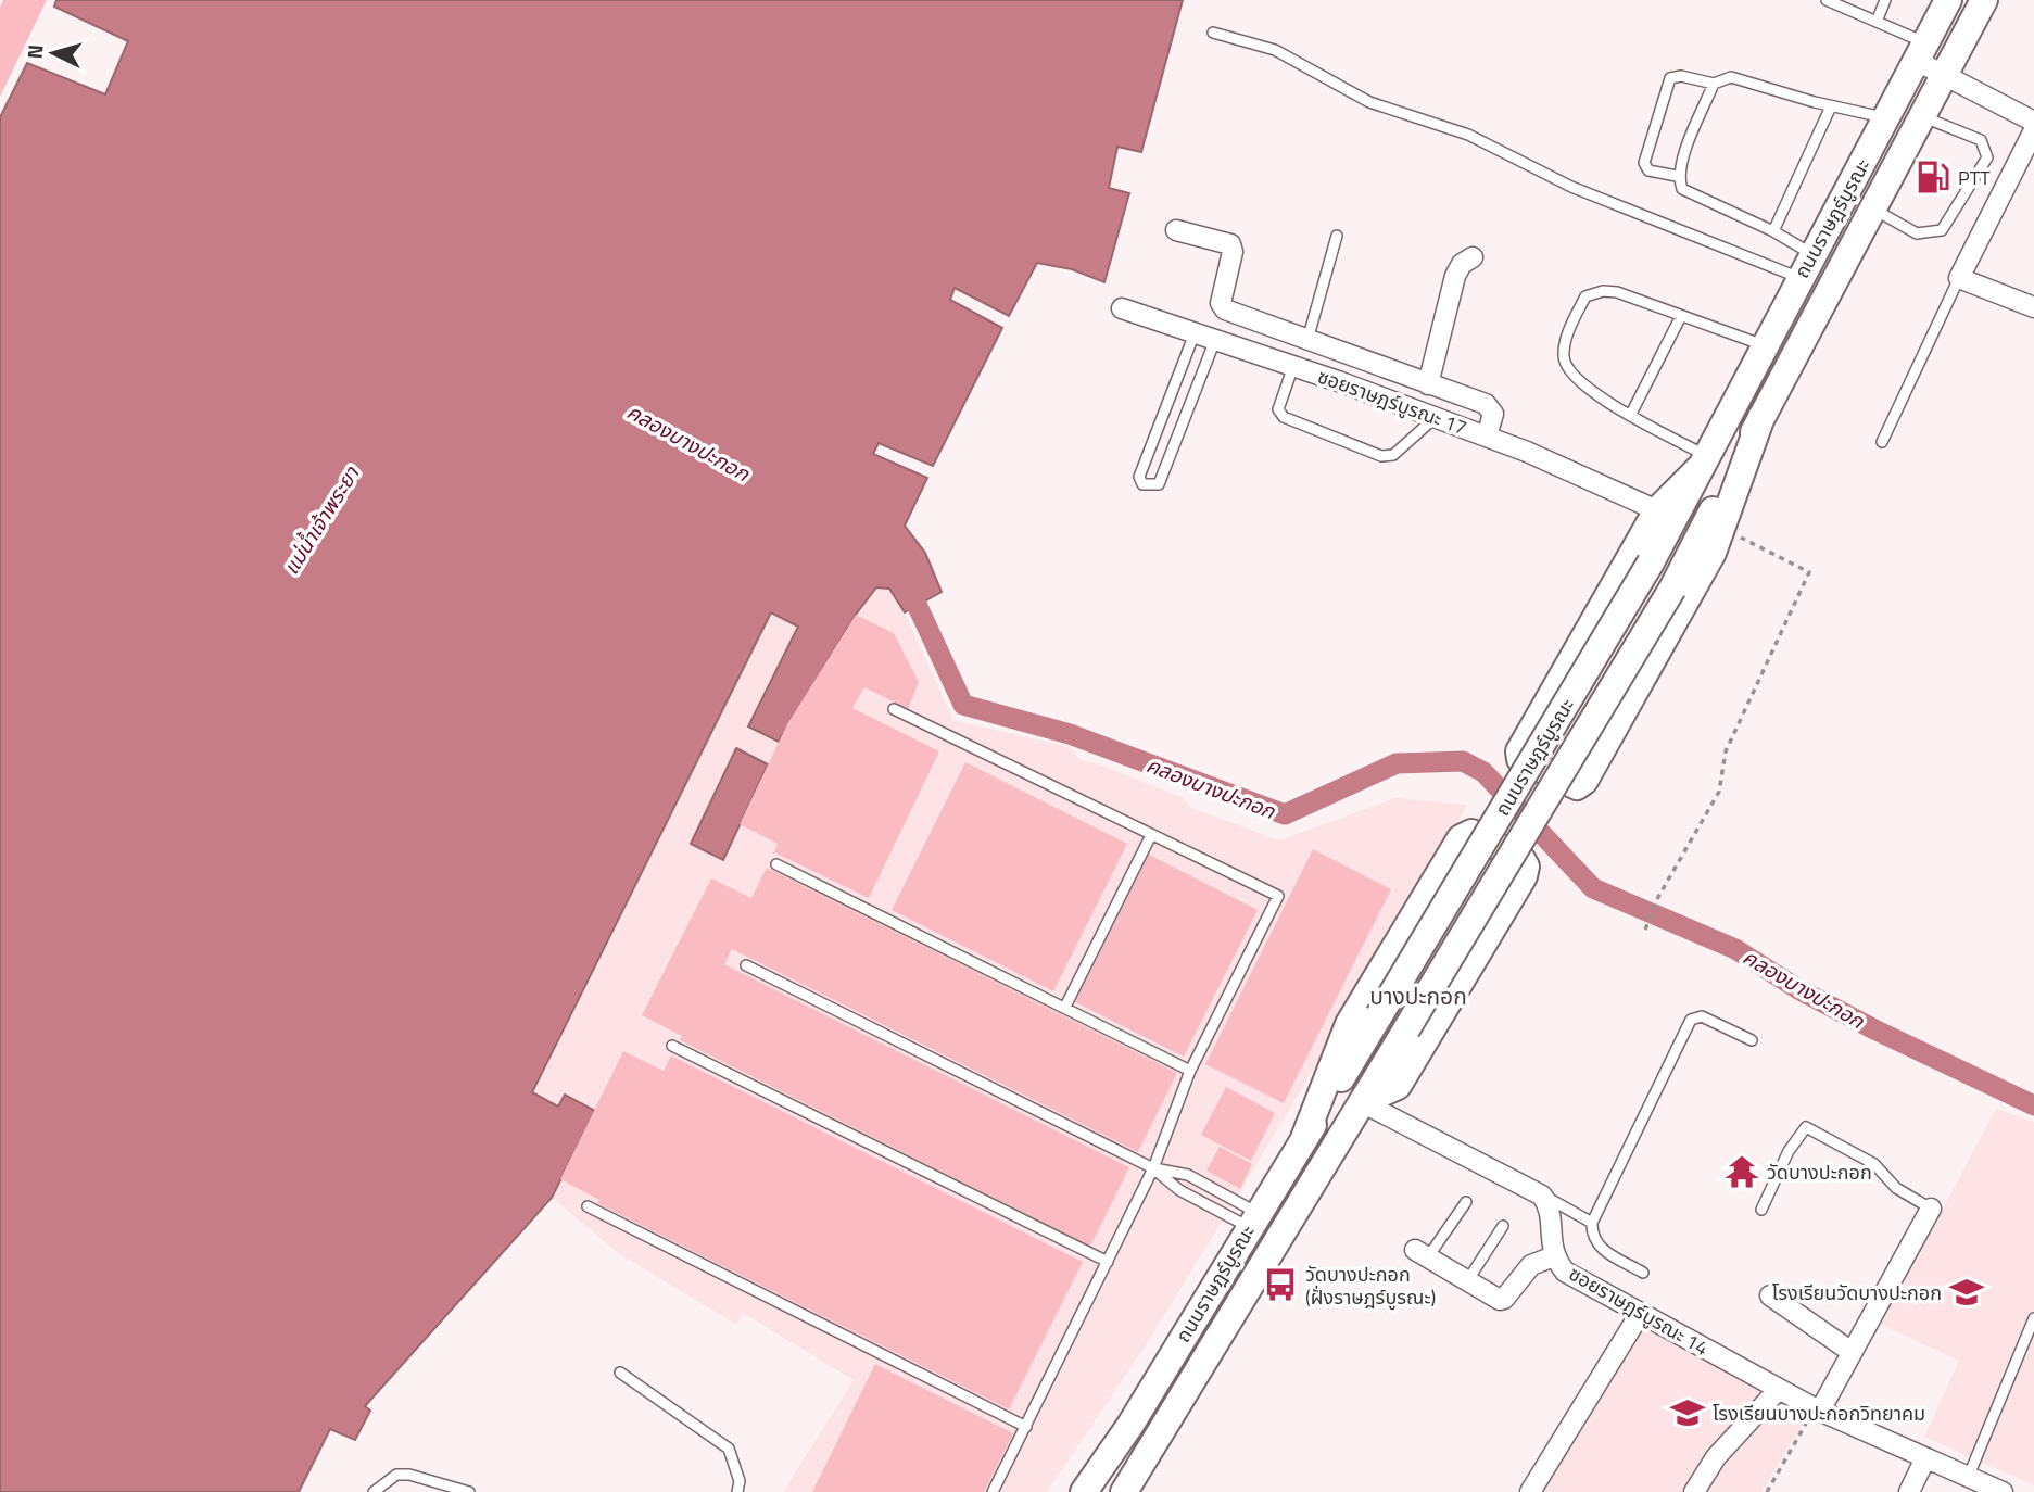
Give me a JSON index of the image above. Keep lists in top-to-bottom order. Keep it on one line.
{"streets":{"main road":["ถนนราษฎร์บูรณะ"],"street":["ซอยราษฎร์บูรณะ 17","ซอยราษฎร์บูรณะ 14"]},"districts":["บางปะกอก"],"water":["คลองบางปะกอก","แม่น้ำเจ้าพระยา"],"places":{"fuel station":["PTT"],"temple":["วัดบางปะกอก"],"bus stop":["วัดบางปะกอก (ฝั่งราษฎร์บูรณะ)"],"school or university":["โรงเรียนวัดบางปะกอก","โรงเรียนบางปะกอกวิทยาคม"]},"north":"left"}
